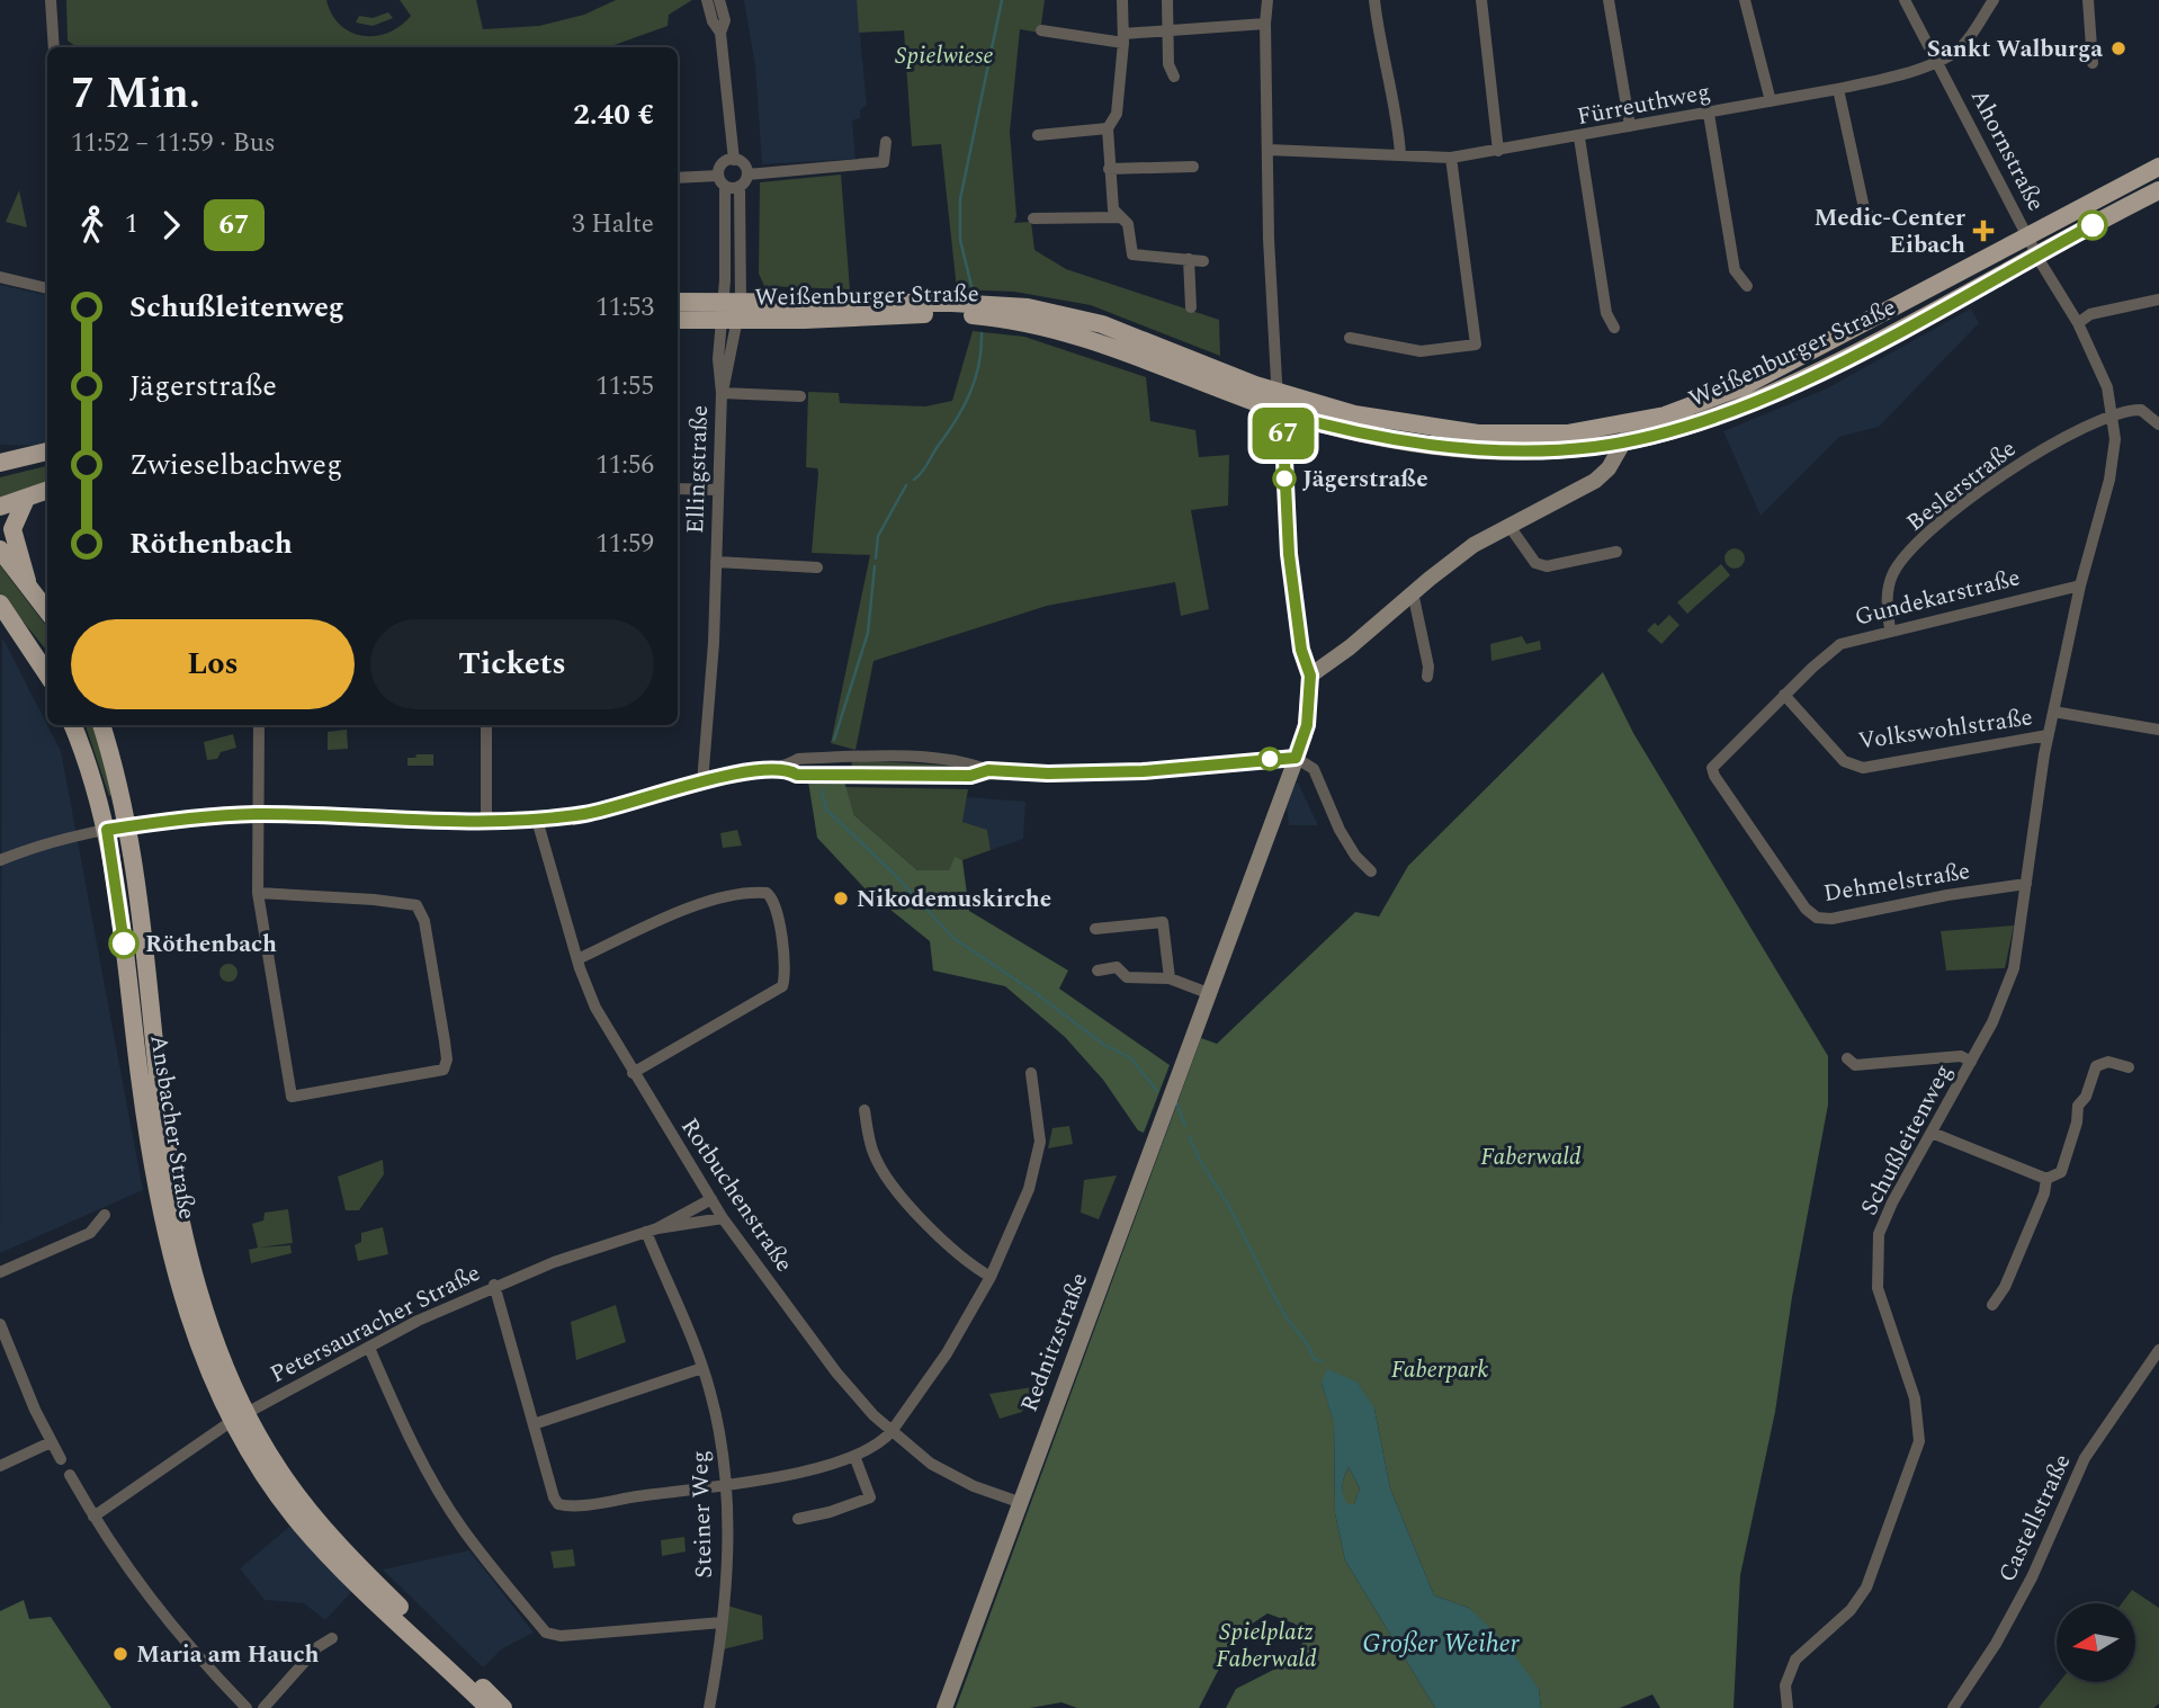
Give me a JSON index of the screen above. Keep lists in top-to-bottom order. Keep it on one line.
{"streets":{"main road":["Weißenburger Straße","Ansbacher Straße","Rednitzstraße"],"street":["Fürreuthweg","Ahornstraße","Ellingstraße","Beslerstraße","Gundekarstraße","Volkswohlstraße","Dehmelstraße","Schußleitenweg","Rotbuchenstraße","Petersauracher Straße","Steiner Weg","Castellstraße"]},"crossings":[["Fürreuthweg","Ahornstraße"],["Ahornstraße","Weißenburger Straße"],["Ahornstraße","Schußleitenweg"],["Weißenburger Straße","Ellingstraße"],["Weißenburger Straße","Schußleitenweg"],["Beslerstraße","Gundekarstraße"],["Beslerstraße","Schußleitenweg"],["Gundekarstraße","Volkswohlstraße"],["Gundekarstraße","Dehmelstraße"],["Gundekarstraße","Schußleitenweg"],["Volkswohlstraße","Schußleitenweg"],["Dehmelstraße","Schußleitenweg"],["Ansbacher Straße","Petersauracher Straße"],["Rotbuchenstraße","Petersauracher Straße"],["Rotbuchenstraße","Rednitzstraße"],["Petersauracher Straße","Steiner Weg"]],"water":["Großer Weiher"],"parks":["Spielwiese","Faberwald","Faberpark","Spielplatz Faberwald"],"places":{"other":["Sankt Walburga","Jägerstraße","Nikodemuskirche","Röthenbach","Maria am Hauch"],"health":["Medic-Center Eibach"]},"lines":["bus line 67"],"north":"left","page":{"on_map":"67","heading":["7 Min.","11:52 – 11:59 · Bus","2.40 €"],"legs":["1","67","3 Halte"],"list":[{"name":"Schußleitenweg","value":"11:53"},{"name":"Jägerstraße","value":"11:55"},{"name":"Zwieselbachweg","value":"11:56"},{"name":"Röthenbach","value":"11:59"}],"buttons":["Los","Tickets"]}}
